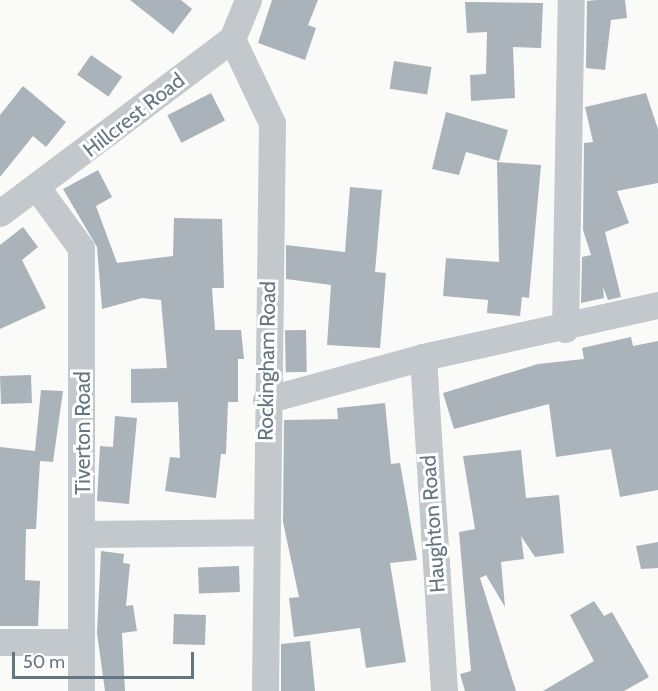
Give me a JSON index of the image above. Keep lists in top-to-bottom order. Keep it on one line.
{"streets":{"street":["Hillcrest Road","Rockingham Road","Tiverton Road","Haughton Road"]},"crossings":[["Hillcrest Road","Rockingham Road"],["Hillcrest Road","Tiverton Road"]],"scale_bar":"50 m"}
